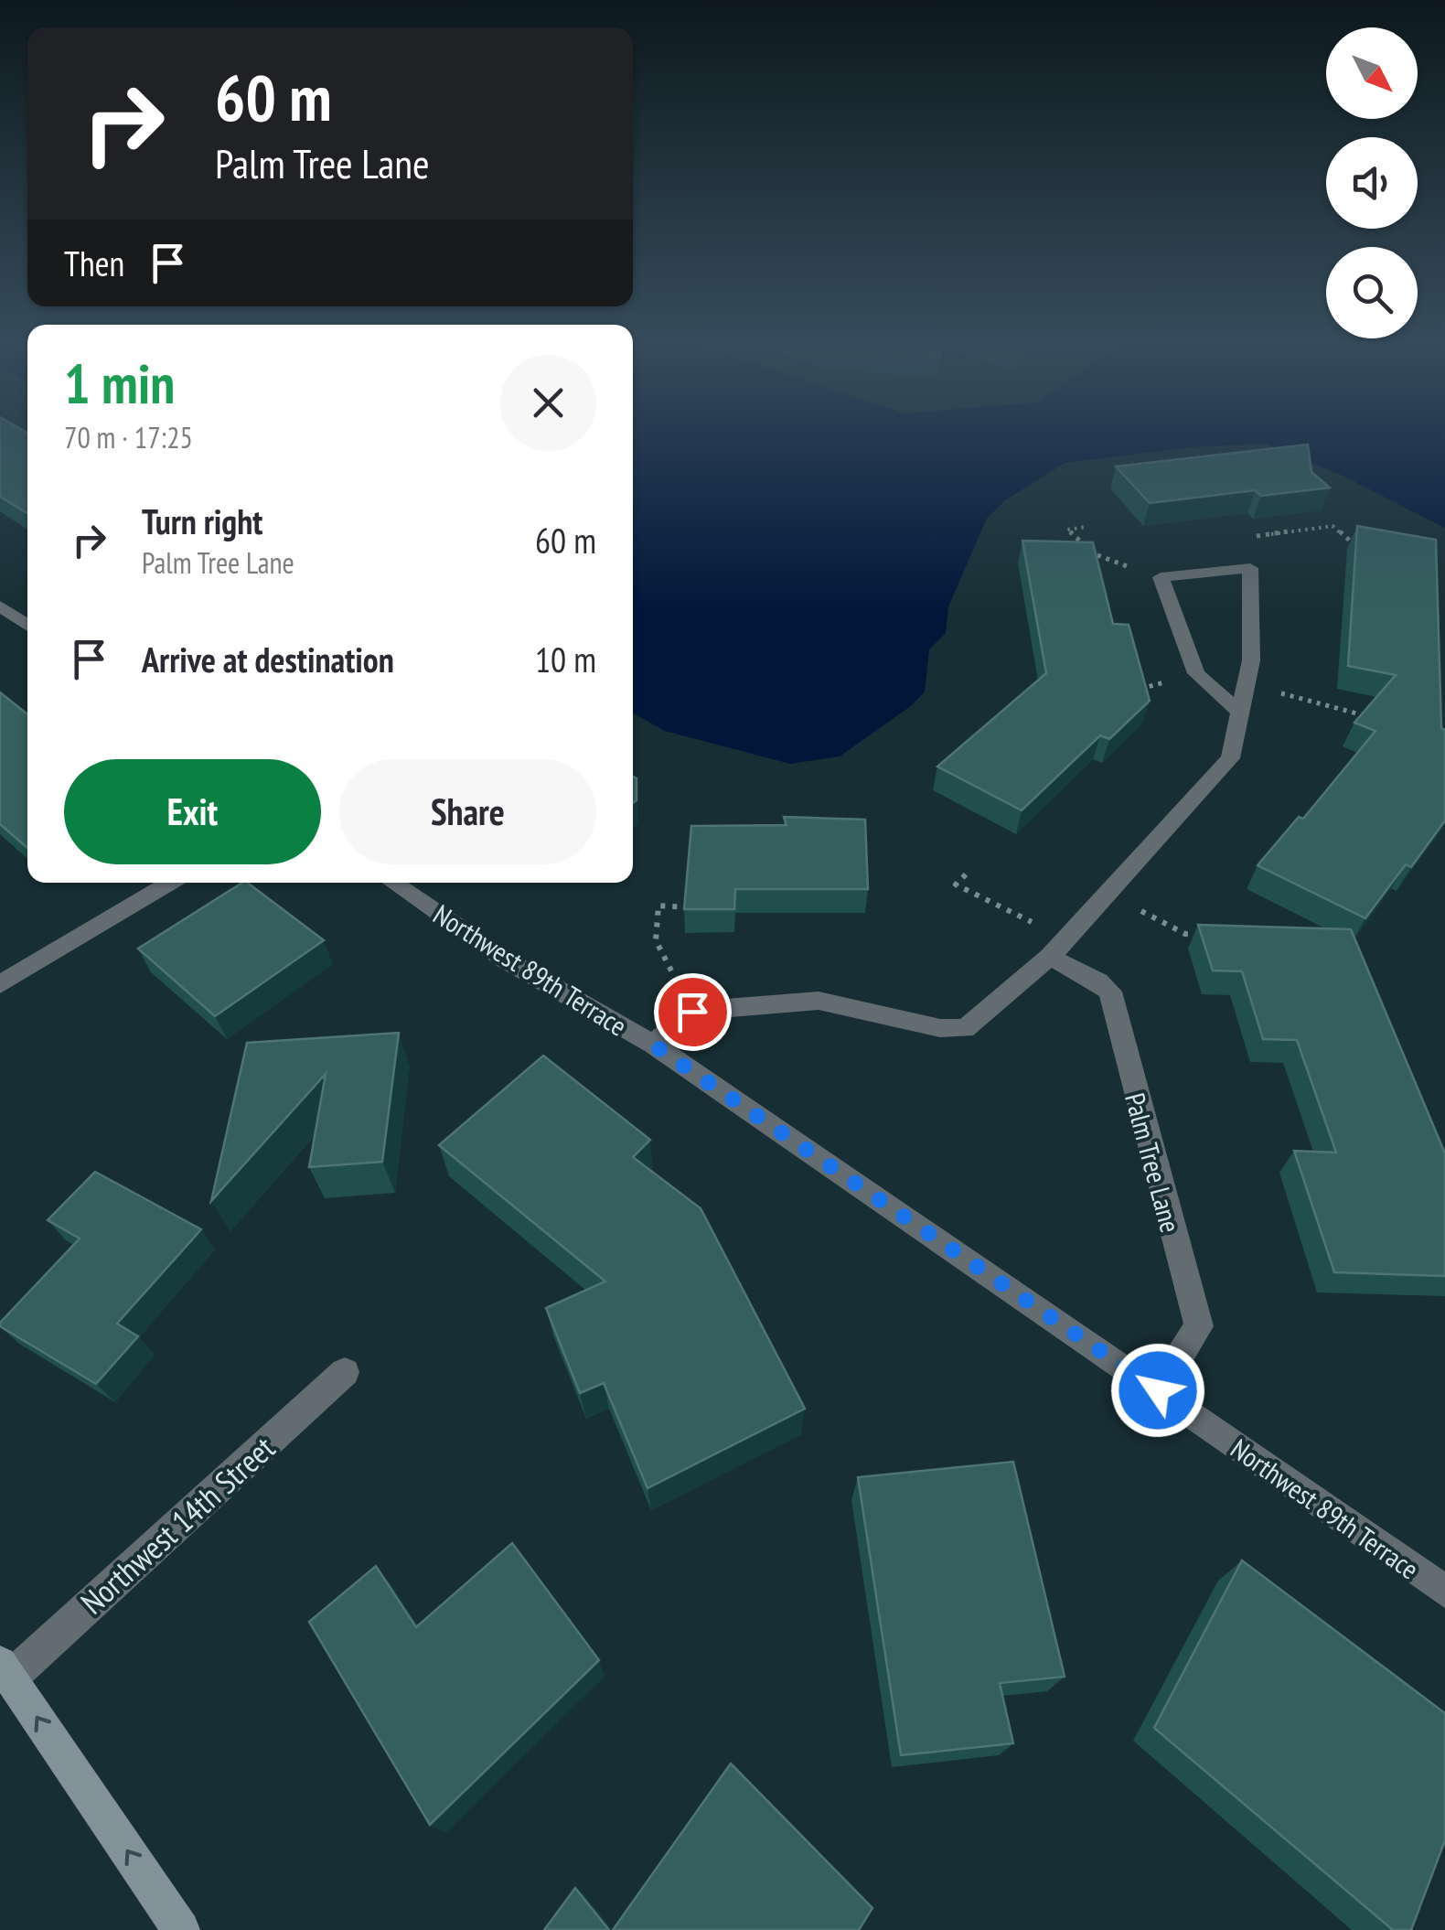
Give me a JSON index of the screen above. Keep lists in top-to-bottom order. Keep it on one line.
{"streets":{"street":["Northwest 89th Terrace","Palm Tree Lane","Northwest 14th Street"]},"crossings":[["Northwest 89th Terrace","Palm Tree Lane"]],"north":"bottom right","page":{"turn":["60 m","Palm Tree Lane"],"then":"Then","heading":["1 min","70 m · 17:25"],"list":[{"name":"Turn right","note":"Palm Tree Lane","value":"60 m"},{"name":"Arrive at destination","value":"10 m"}],"buttons":["Exit","Share"]}}
